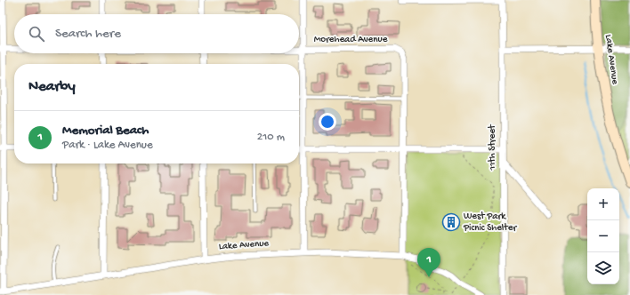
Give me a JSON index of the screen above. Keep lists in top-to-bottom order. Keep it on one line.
{"streets":{"main road":["Lake Avenue"],"street":["Morehead Avenue","11th Street"]},"places":{"building":["West Park Picnic Shelter"]},"page":{"search":"Search here","heading":"Nearby","list":[{"mark":"1","name":"Memorial Beach","note":"Park · Lake Avenue","value":"210 m"}],"map_buttons":["+","−"],"pins":"1"}}
